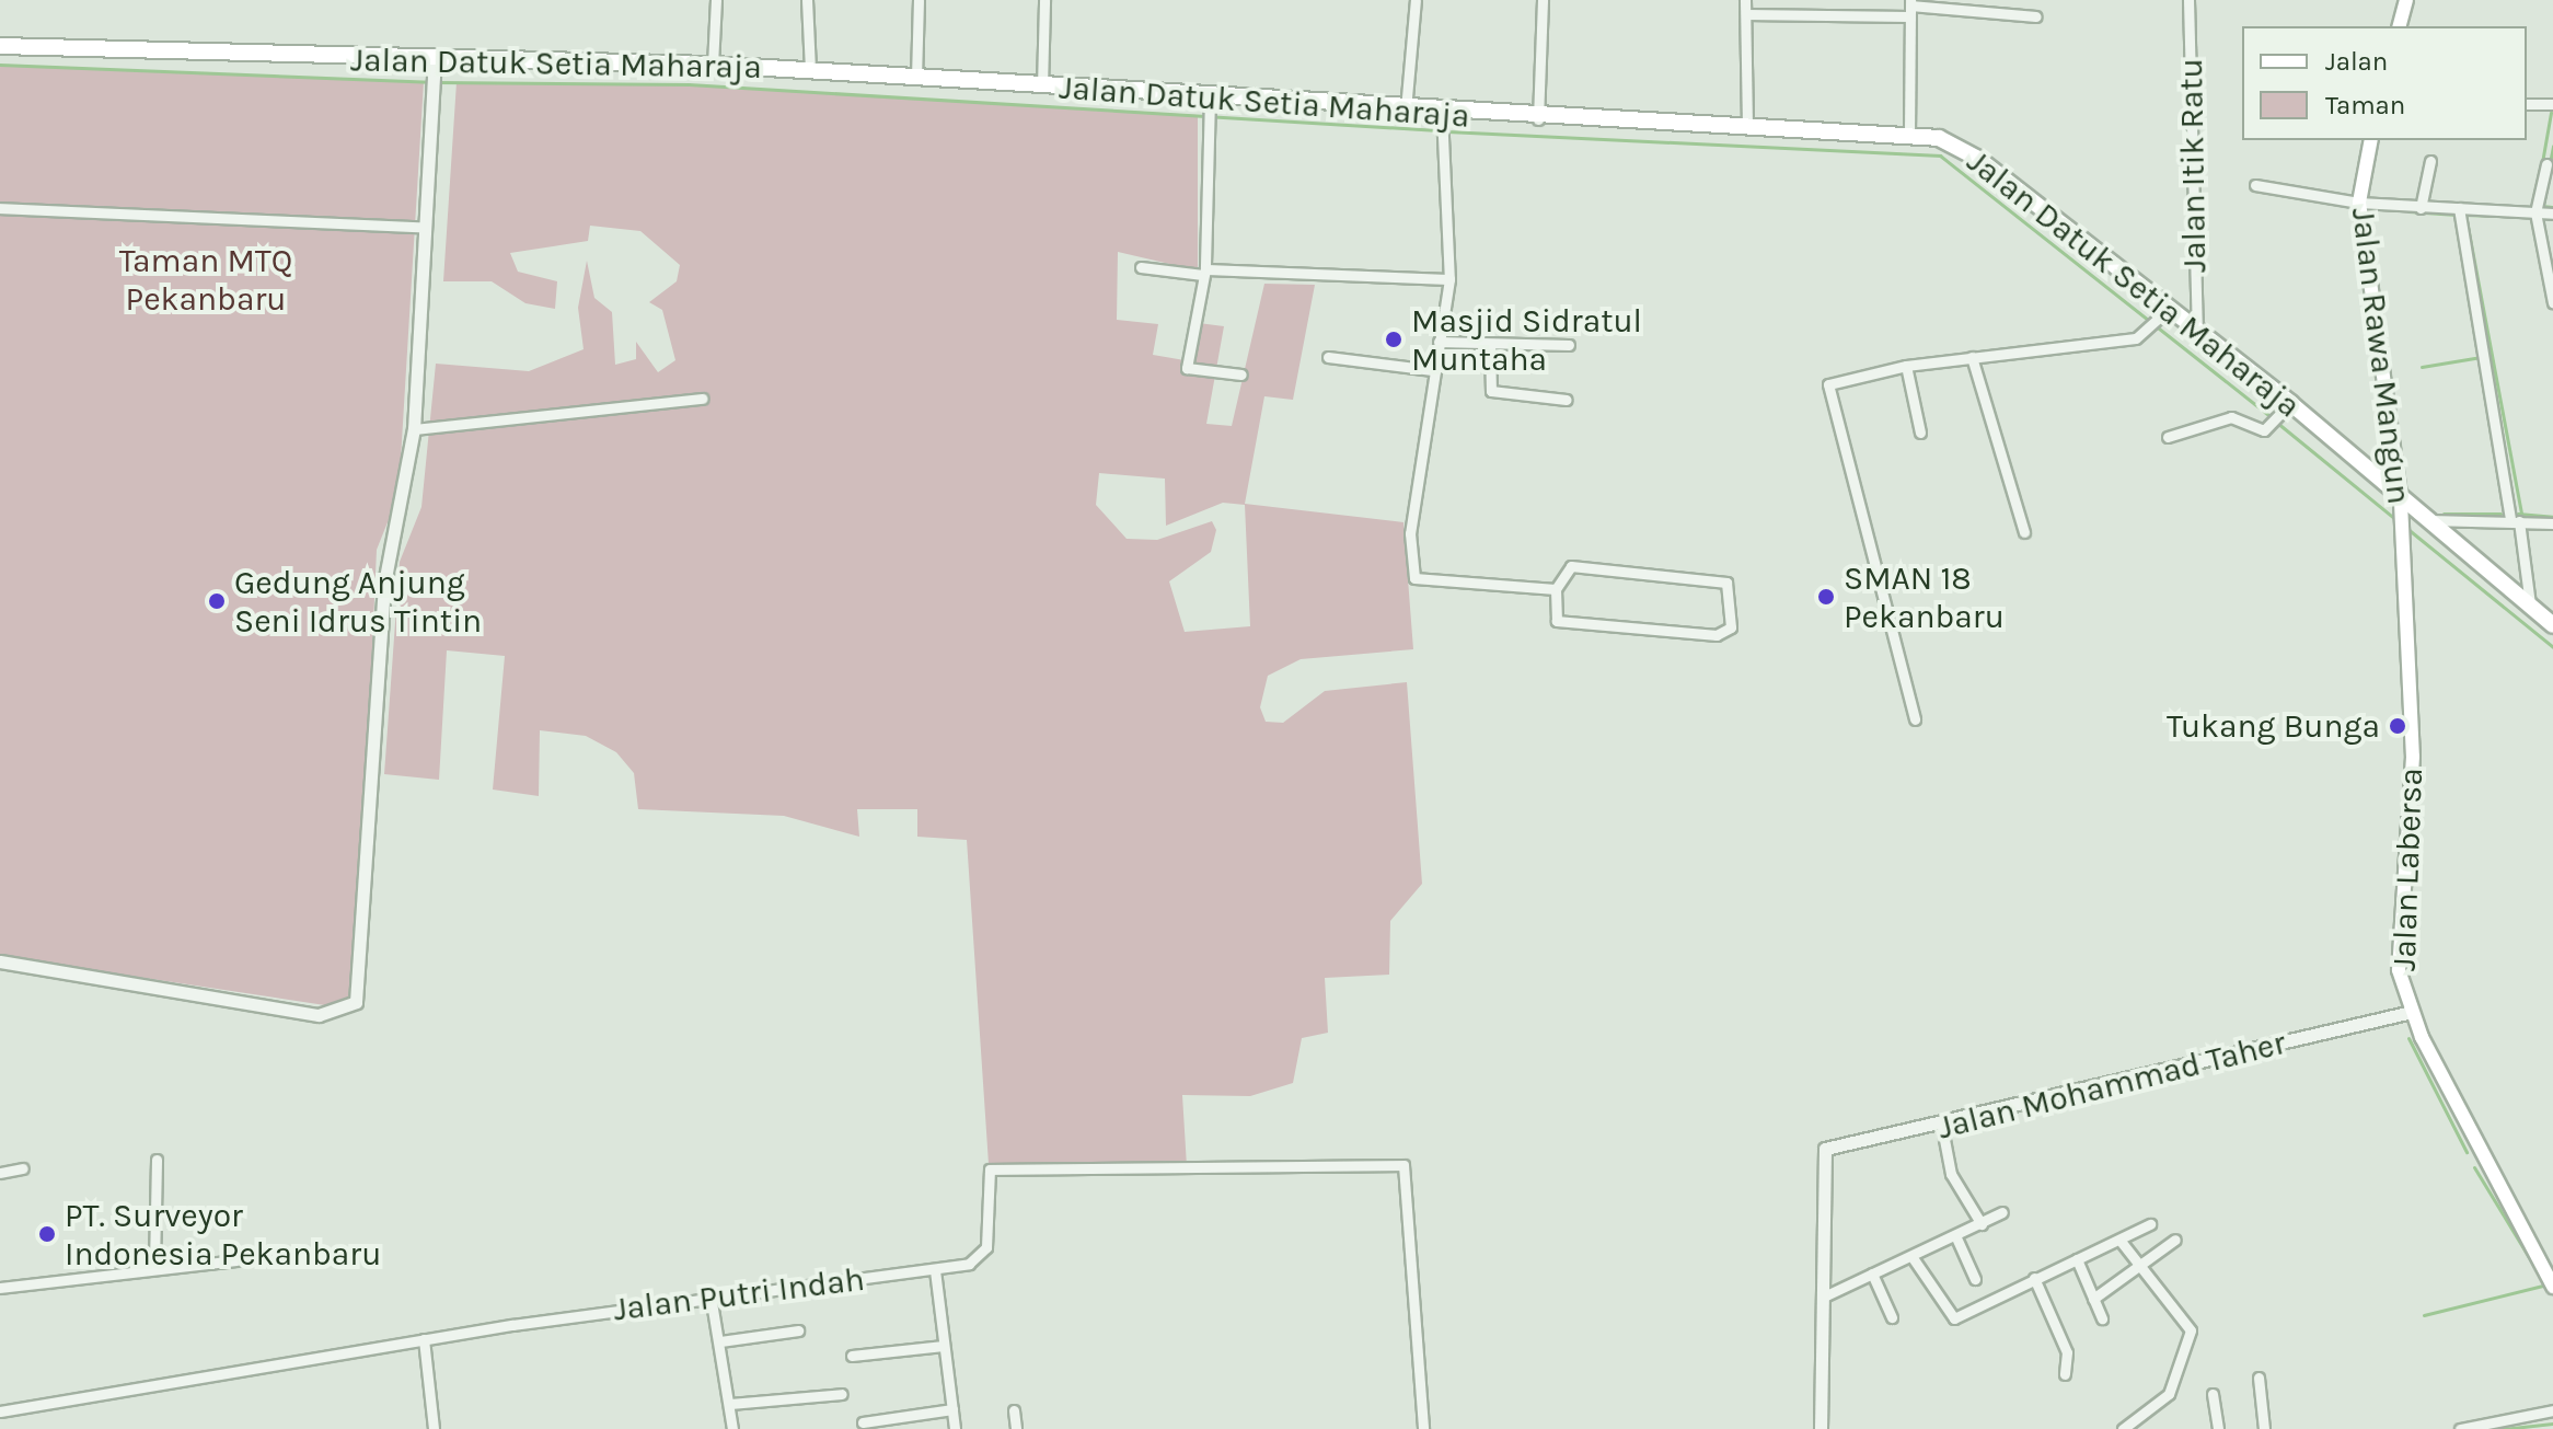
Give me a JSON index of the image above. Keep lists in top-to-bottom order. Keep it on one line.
{"streets":{"main road":["Jalan Datuk Setia Maharaja","Jalan Rawa Mangun","Jalan Labersa"],"street":["Jalan Itik Ratu","Jalan Mohammad Taher","Jalan Putri Indah"]},"crossings":[["Jalan Datuk Setia Maharaja","Jalan Itik Ratu"],["Jalan Datuk Setia Maharaja","Jalan Rawa Mangun"],["Jalan Rawa Mangun","Jalan Labersa"],["Jalan Labersa","Jalan Mohammad Taher"]],"parks":["Taman MTQ Pekanbaru"],"places":["Masjid Sidratul Muntaha","SMAN 18 Pekanbaru","Gedung Anjung Seni Idrus Tintin","Tukang Bunga","PT. Surveyor Indonesia Pekanbaru"],"legend":["Jalan","Taman"]}
